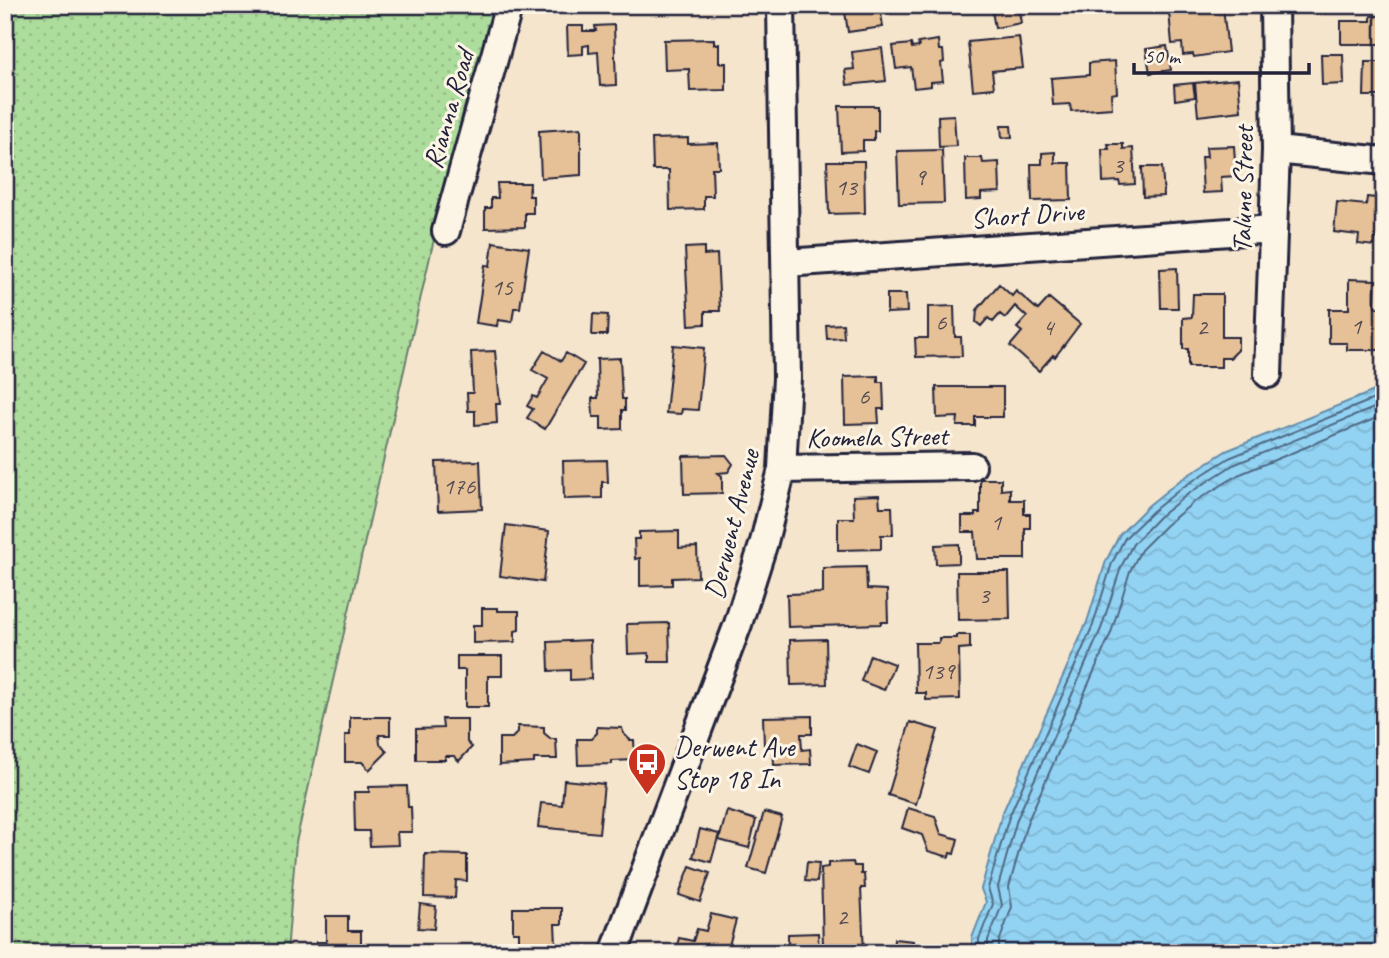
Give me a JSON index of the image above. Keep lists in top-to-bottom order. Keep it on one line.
{"streets":{"street":["Rianna Road","Talune Street","Short Drive","Koomela Street","Derwent Avenue"]},"crossings":[["Talune Street","Short Drive"],["Short Drive","Derwent Avenue"],["Koomela Street","Derwent Avenue"]],"places":{"bus stop":["Derwent Ave Stop 18 In"]},"house_numbers":["3","9","13","15","6","1","4","2","6","176","1","3","139","2"],"scale_bar":"50 m"}
